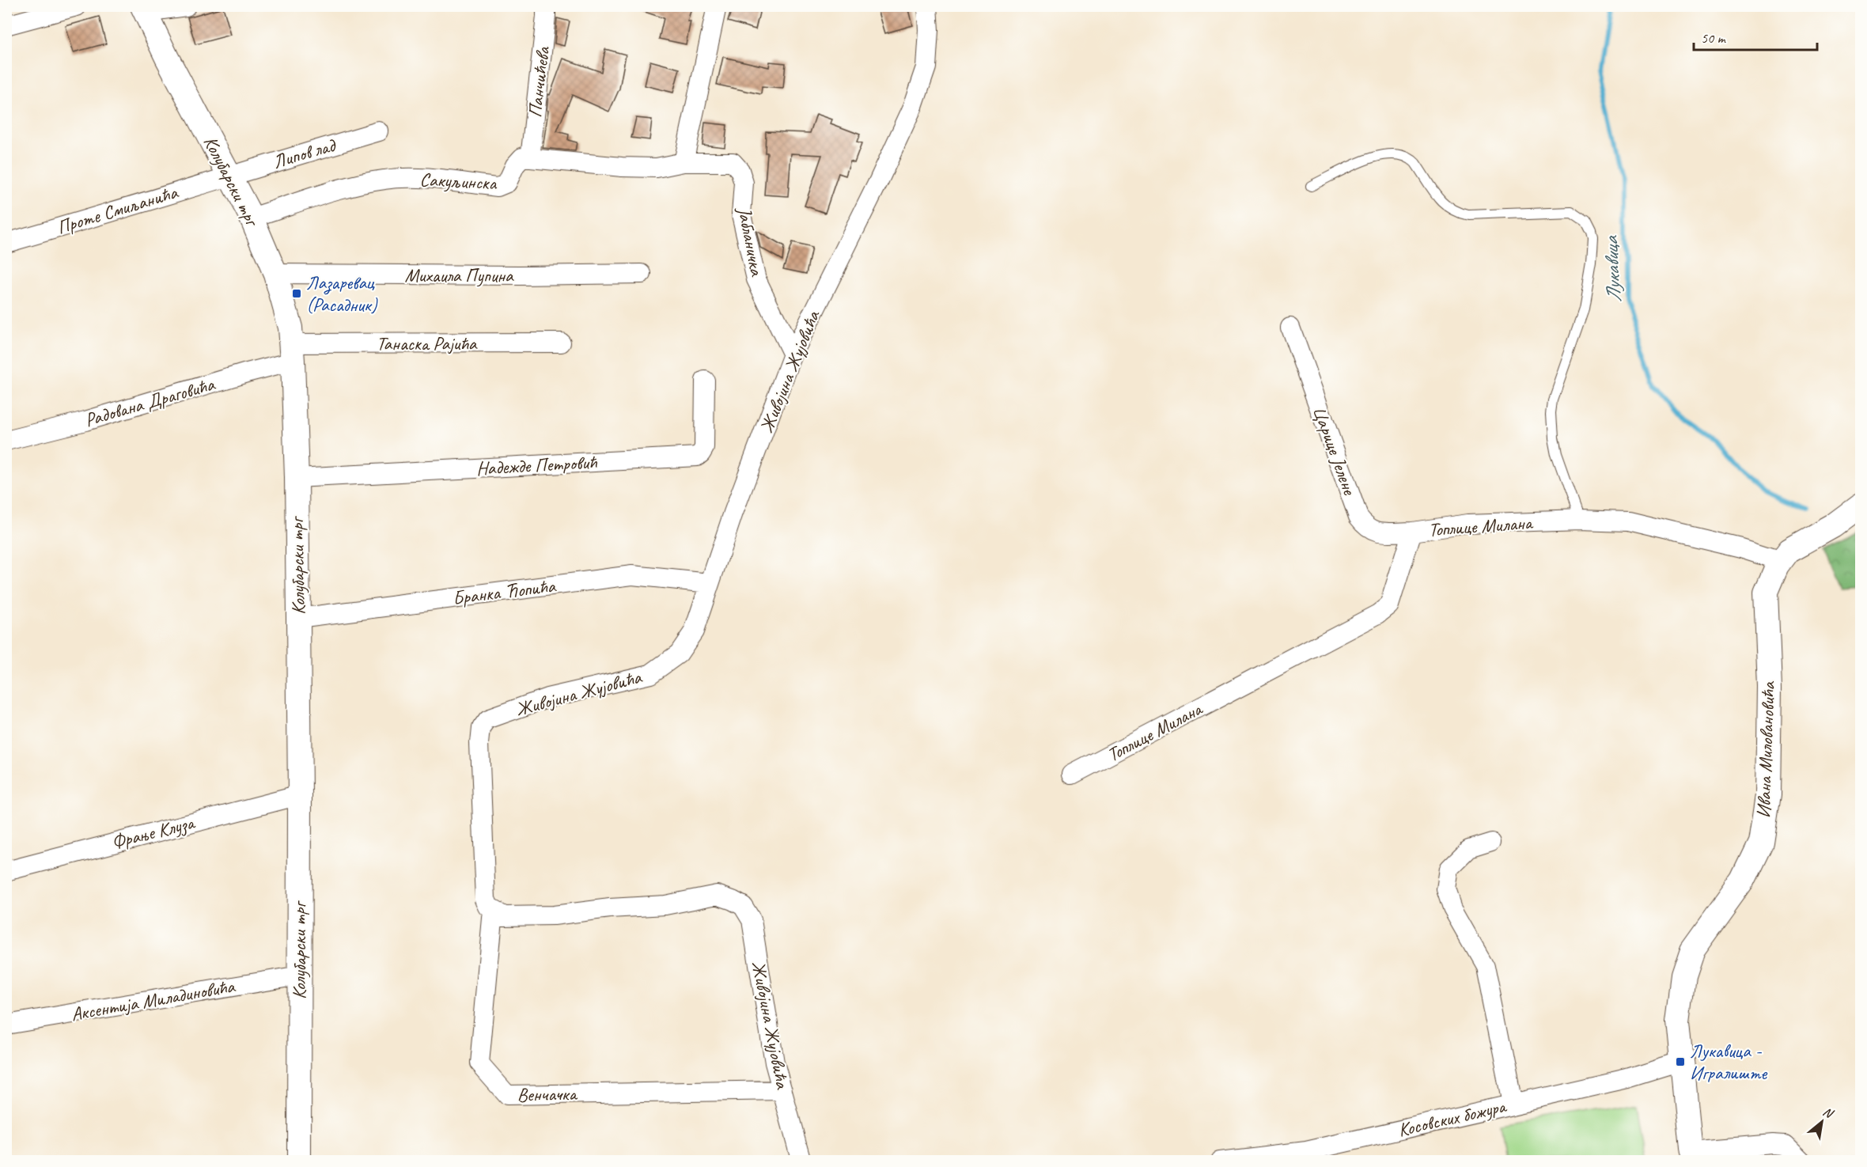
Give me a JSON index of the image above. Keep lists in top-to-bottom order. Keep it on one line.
{"streets":{"street":["Панчићева","Липов лад","Колубарски трг","Сакуљинска","Проте Смиљанића","Јабланичка","Михаила Пупина","Танаска Рајића","Живојина Жујовића","Радована Драговића","Царице Јелене","Надежде Петровић","Топлице Милана","Бранка Ћопића","Ивана Миловановића","Фрање Клуза","Аксентија Миладиновића","Венчачка","Косовских божура"]},"crossings":[["Панчићева","Сакуљинска"],["Липов лад","Колубарски трг"],["Липов лад","Проте Смиљанића"],["Колубарски трг","Сакуљинска"],["Колубарски трг","Проте Смиљанића"],["Колубарски трг","Михаила Пупина"],["Колубарски трг","Танаска Рајића"],["Колубарски трг","Радована Драговића"],["Колубарски трг","Надежде Петровић"],["Колубарски трг","Бранка Ћопића"],["Колубарски трг","Фрање Клуза"],["Колубарски трг","Аксентија Миладиновића"],["Јабланичка","Живојина Жујовића"],["Танаска Рајића","Радована Драговића"],["Живојина Жујовића","Бранка Ћопића"],["Живојина Жујовића","Венчачка"],["Царице Јелене","Топлице Милана"],["Топлице Милана","Ивана Миловановића"],["Ивана Миловановића","Косовских божура"]],"water":["Лукавица"],"places":{"transit":["Лазаревац (Расадник)","Лукавица - Игралиште"]},"scale_bar":"50 m","north":"top right"}
